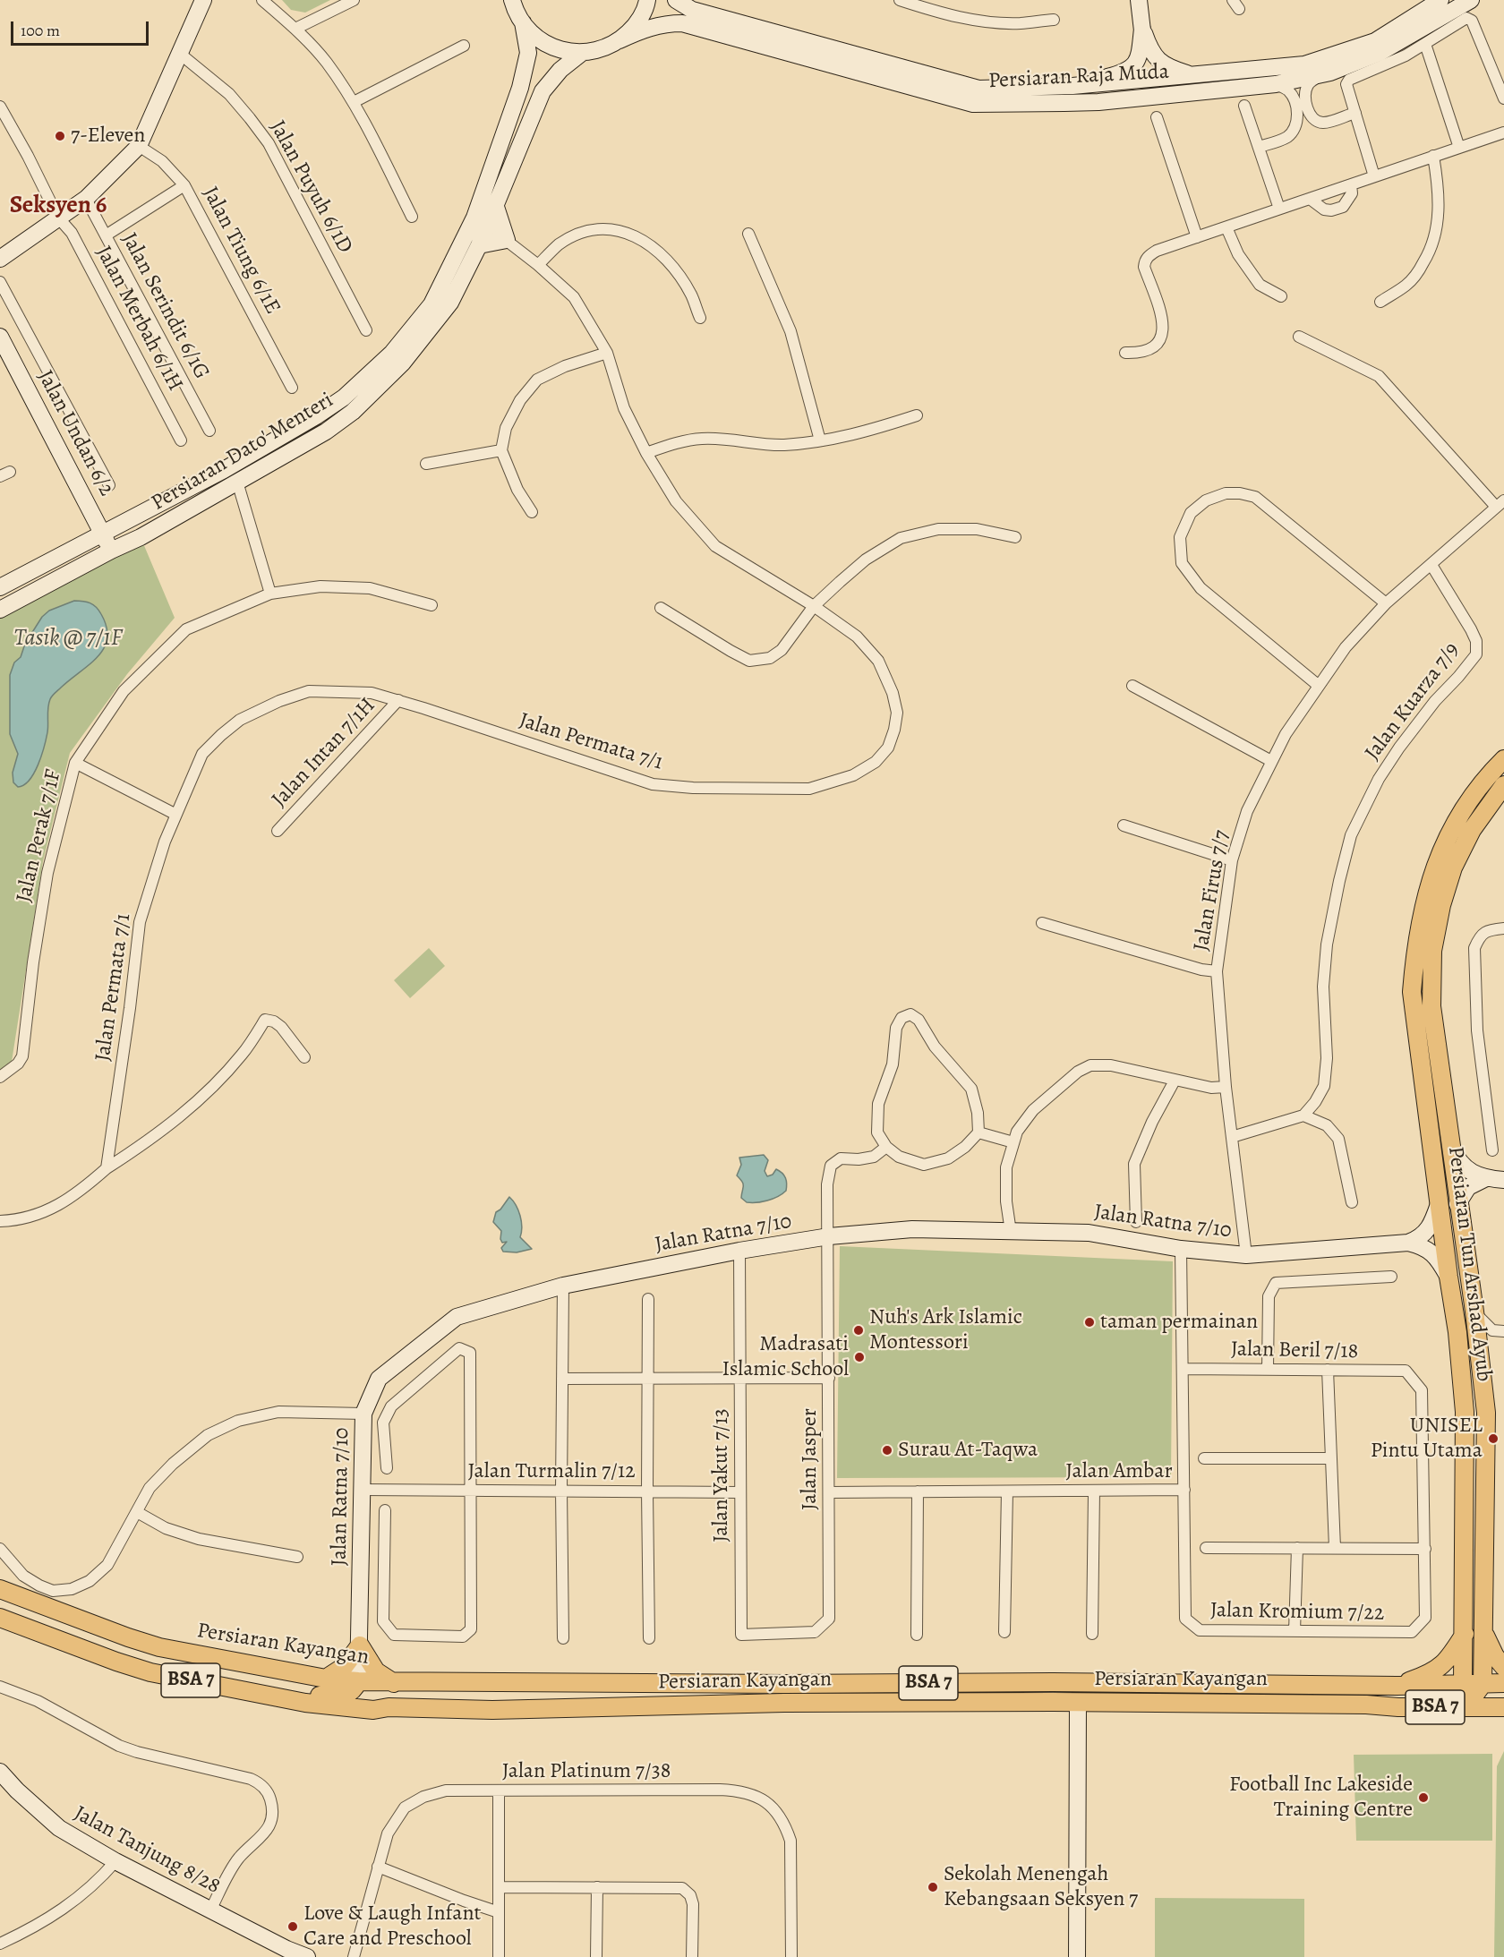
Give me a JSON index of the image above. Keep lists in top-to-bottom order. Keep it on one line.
{"streets":{"main road":["Persiaran Raja Muda","Jalan Undan 6/2","Persiaran Dato' Menteri","Jalan Ratna 7/10","Persiaran Tun Arshad Ayub","Persiaran Kayangan","BSA 7","Jalan Tanjung 8/28"],"street":["Jalan Puyuh 6/1D","Jalan Tiung 6/1E","Jalan Serindit 6/1G","Jalan Merbah 6/1H","Jalan Kuarza 7/9","Jalan Permata 7/1","Jalan Intan 7/1H","Jalan Perak 7/1F","Jalan Firus 7/7","Jalan Beril 7/18","Jalan Jasper","Jalan Turmalin 7/12","Jalan Ambar","Jalan Yakut 7/13","Jalan Kromium 7/22","Jalan Platinum 7/38"]},"crossings":[["Persiaran Raja Muda","Persiaran Dato' Menteri"],["Jalan Undan 6/2","Persiaran Dato' Menteri"],["Persiaran Dato' Menteri","Jalan Permata 7/1"],["Jalan Kuarza 7/9","Jalan Firus 7/7"],["Jalan Permata 7/1","Jalan Intan 7/1H"],["Jalan Firus 7/7","Jalan Ratna 7/10"],["Jalan Ratna 7/10","Persiaran Tun Arshad Ayub"],["Jalan Ratna 7/10","Jalan Jasper"],["Jalan Ratna 7/10","Jalan Turmalin 7/12"],["Jalan Ratna 7/10","Jalan Yakut 7/13"],["Jalan Ratna 7/10","Persiaran Kayangan"],["Persiaran Tun Arshad Ayub","Persiaran Kayangan"],["Persiaran Tun Arshad Ayub","BSA 7"],["Jalan Beril 7/18","Jalan Kromium 7/22"],["Jalan Jasper","Jalan Ambar"],["Jalan Jasper","Jalan Yakut 7/13"],["Jalan Turmalin 7/12","Jalan Yakut 7/13"],["Jalan Ambar","Jalan Kromium 7/22"]],"districts":["Seksyen 6"],"water":["Tasik @ 7/1F"],"places":["7-Eleven","taman permainan","Nuh's Ark Islamic Montessori","Madrasati Islamic School","UNISEL Pintu Utama","Surau At-Taqwa","Football Inc Lakeside Training Centre","Sekolah Menengah Kebangsaan Seksyen 7","Love & Laugh Infant Care and Preschool"],"scale_bar":"100 m"}
